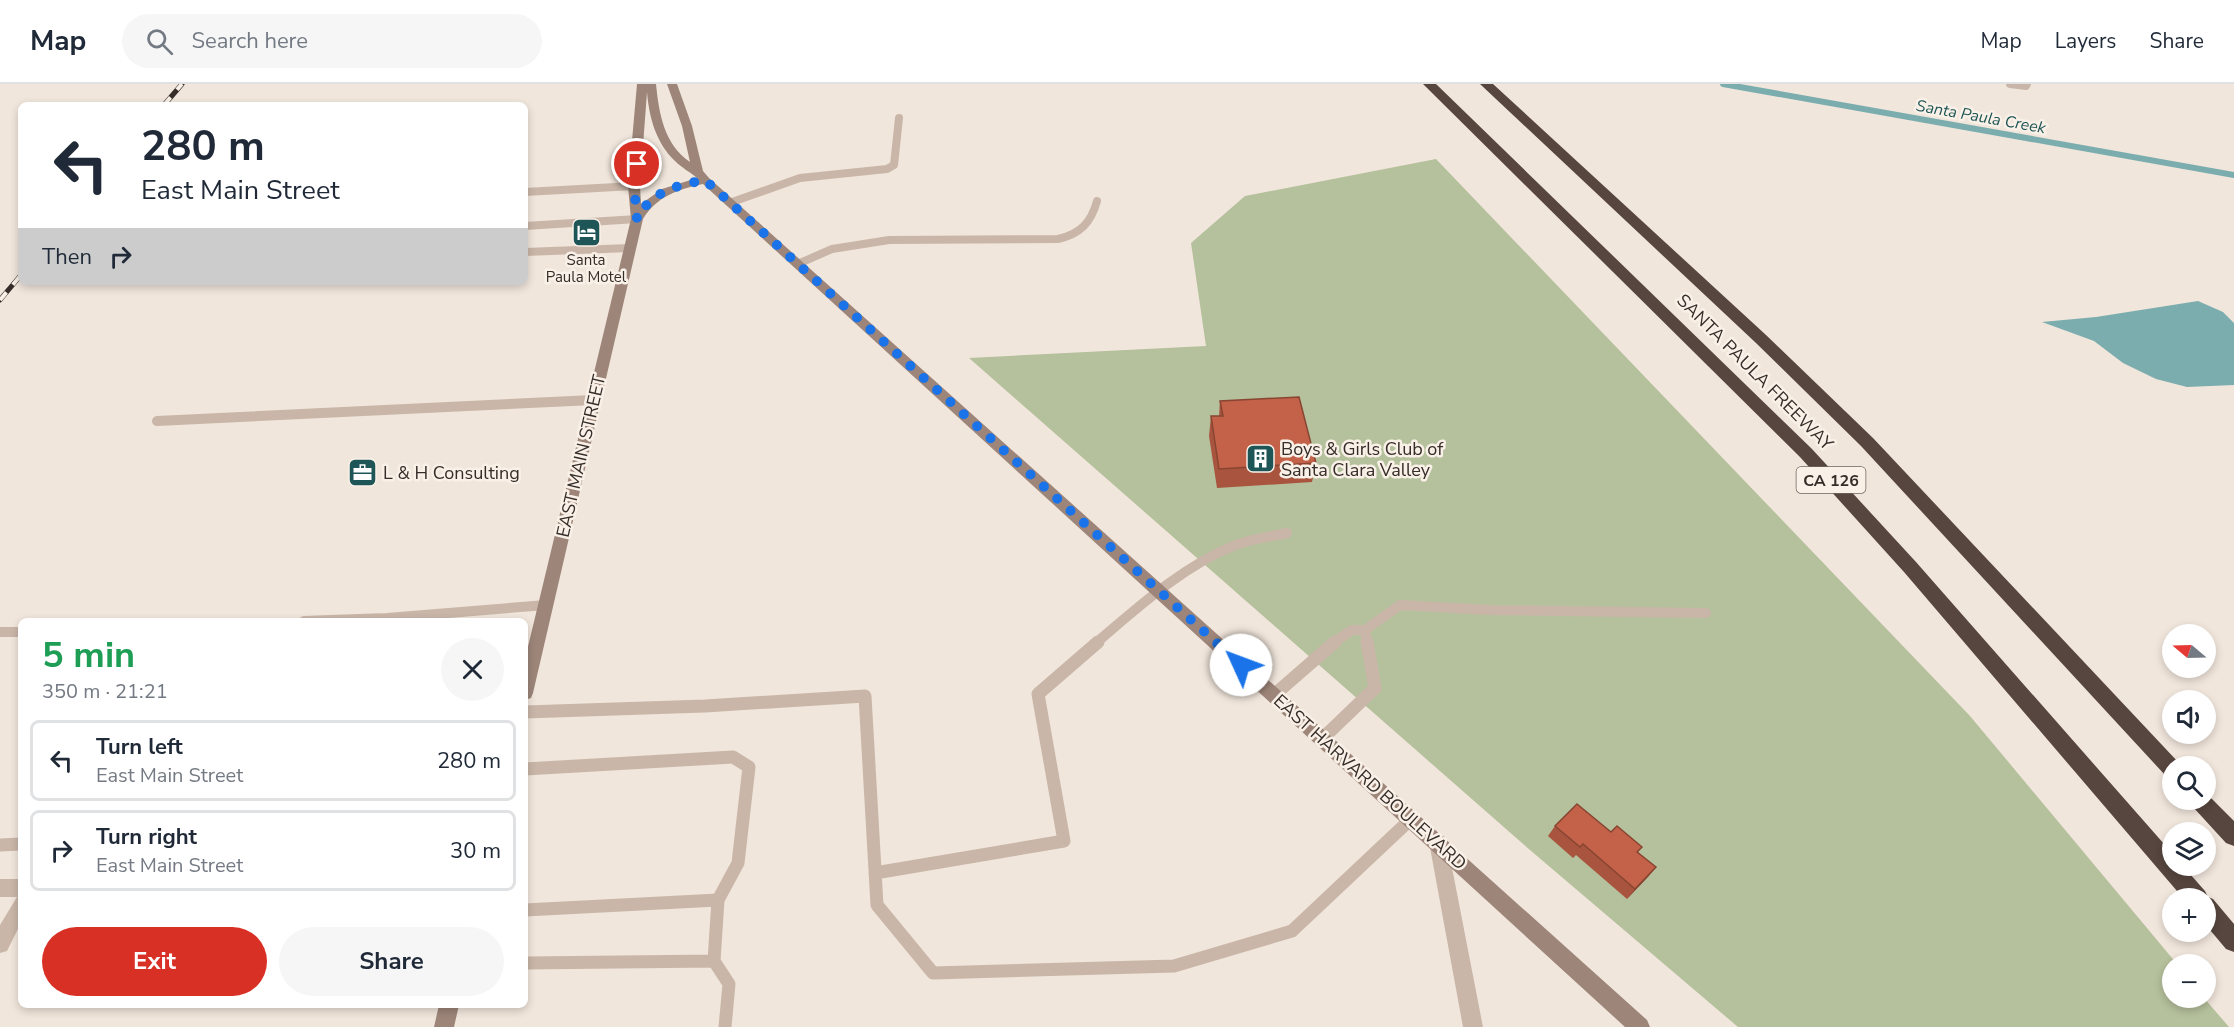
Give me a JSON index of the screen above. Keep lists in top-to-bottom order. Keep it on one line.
{"streets":{"highway":["SANTA PAULA FREEWAY","CA 126"],"main road":["EAST MAIN STREET","EAST HARVARD BOULEVARD"]},"crossings":[["EAST MAIN STREET","EAST HARVARD BOULEVARD"]],"water":["Santa Paula Creek"],"places":{"hotel":["Santa Paula Motel"],"building":["Boys & Girls Club of Santa Clara Valley"],"office":["L & H Consulting"]},"north":"left","page":{"header":"Map","search":"Search here","nav":["Map","Layers","Share"],"turn":["280 m","East Main Street"],"then":"Then","heading":["5 min","350 m · 21:21"],"map_buttons":["+","−"],"list":[{"name":"Turn left","note":"East Main Street","value":"280 m"},{"name":"Turn right","note":"East Main Street","value":"30 m"}],"buttons":["Exit","Share"]}}
